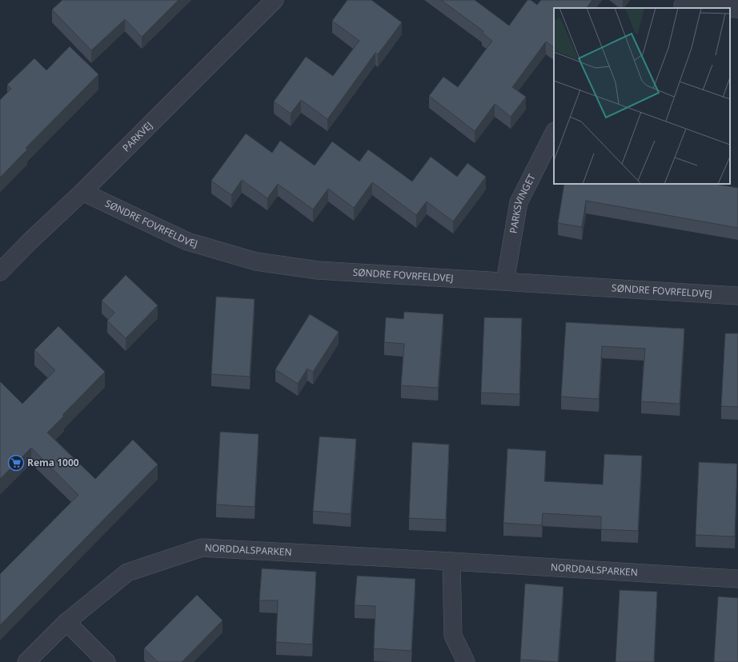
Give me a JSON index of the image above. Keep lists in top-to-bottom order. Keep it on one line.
{"streets":{"street":["PARKVEJ","PARKSVINGET","SØNDRE FOVRFELDVEJ","NORDDALSPARKEN"]},"crossings":[["PARKVEJ","SØNDRE FOVRFELDVEJ"],["PARKSVINGET","SØNDRE FOVRFELDVEJ"]],"places":{"supermarket":["Rema 1000"]}}
